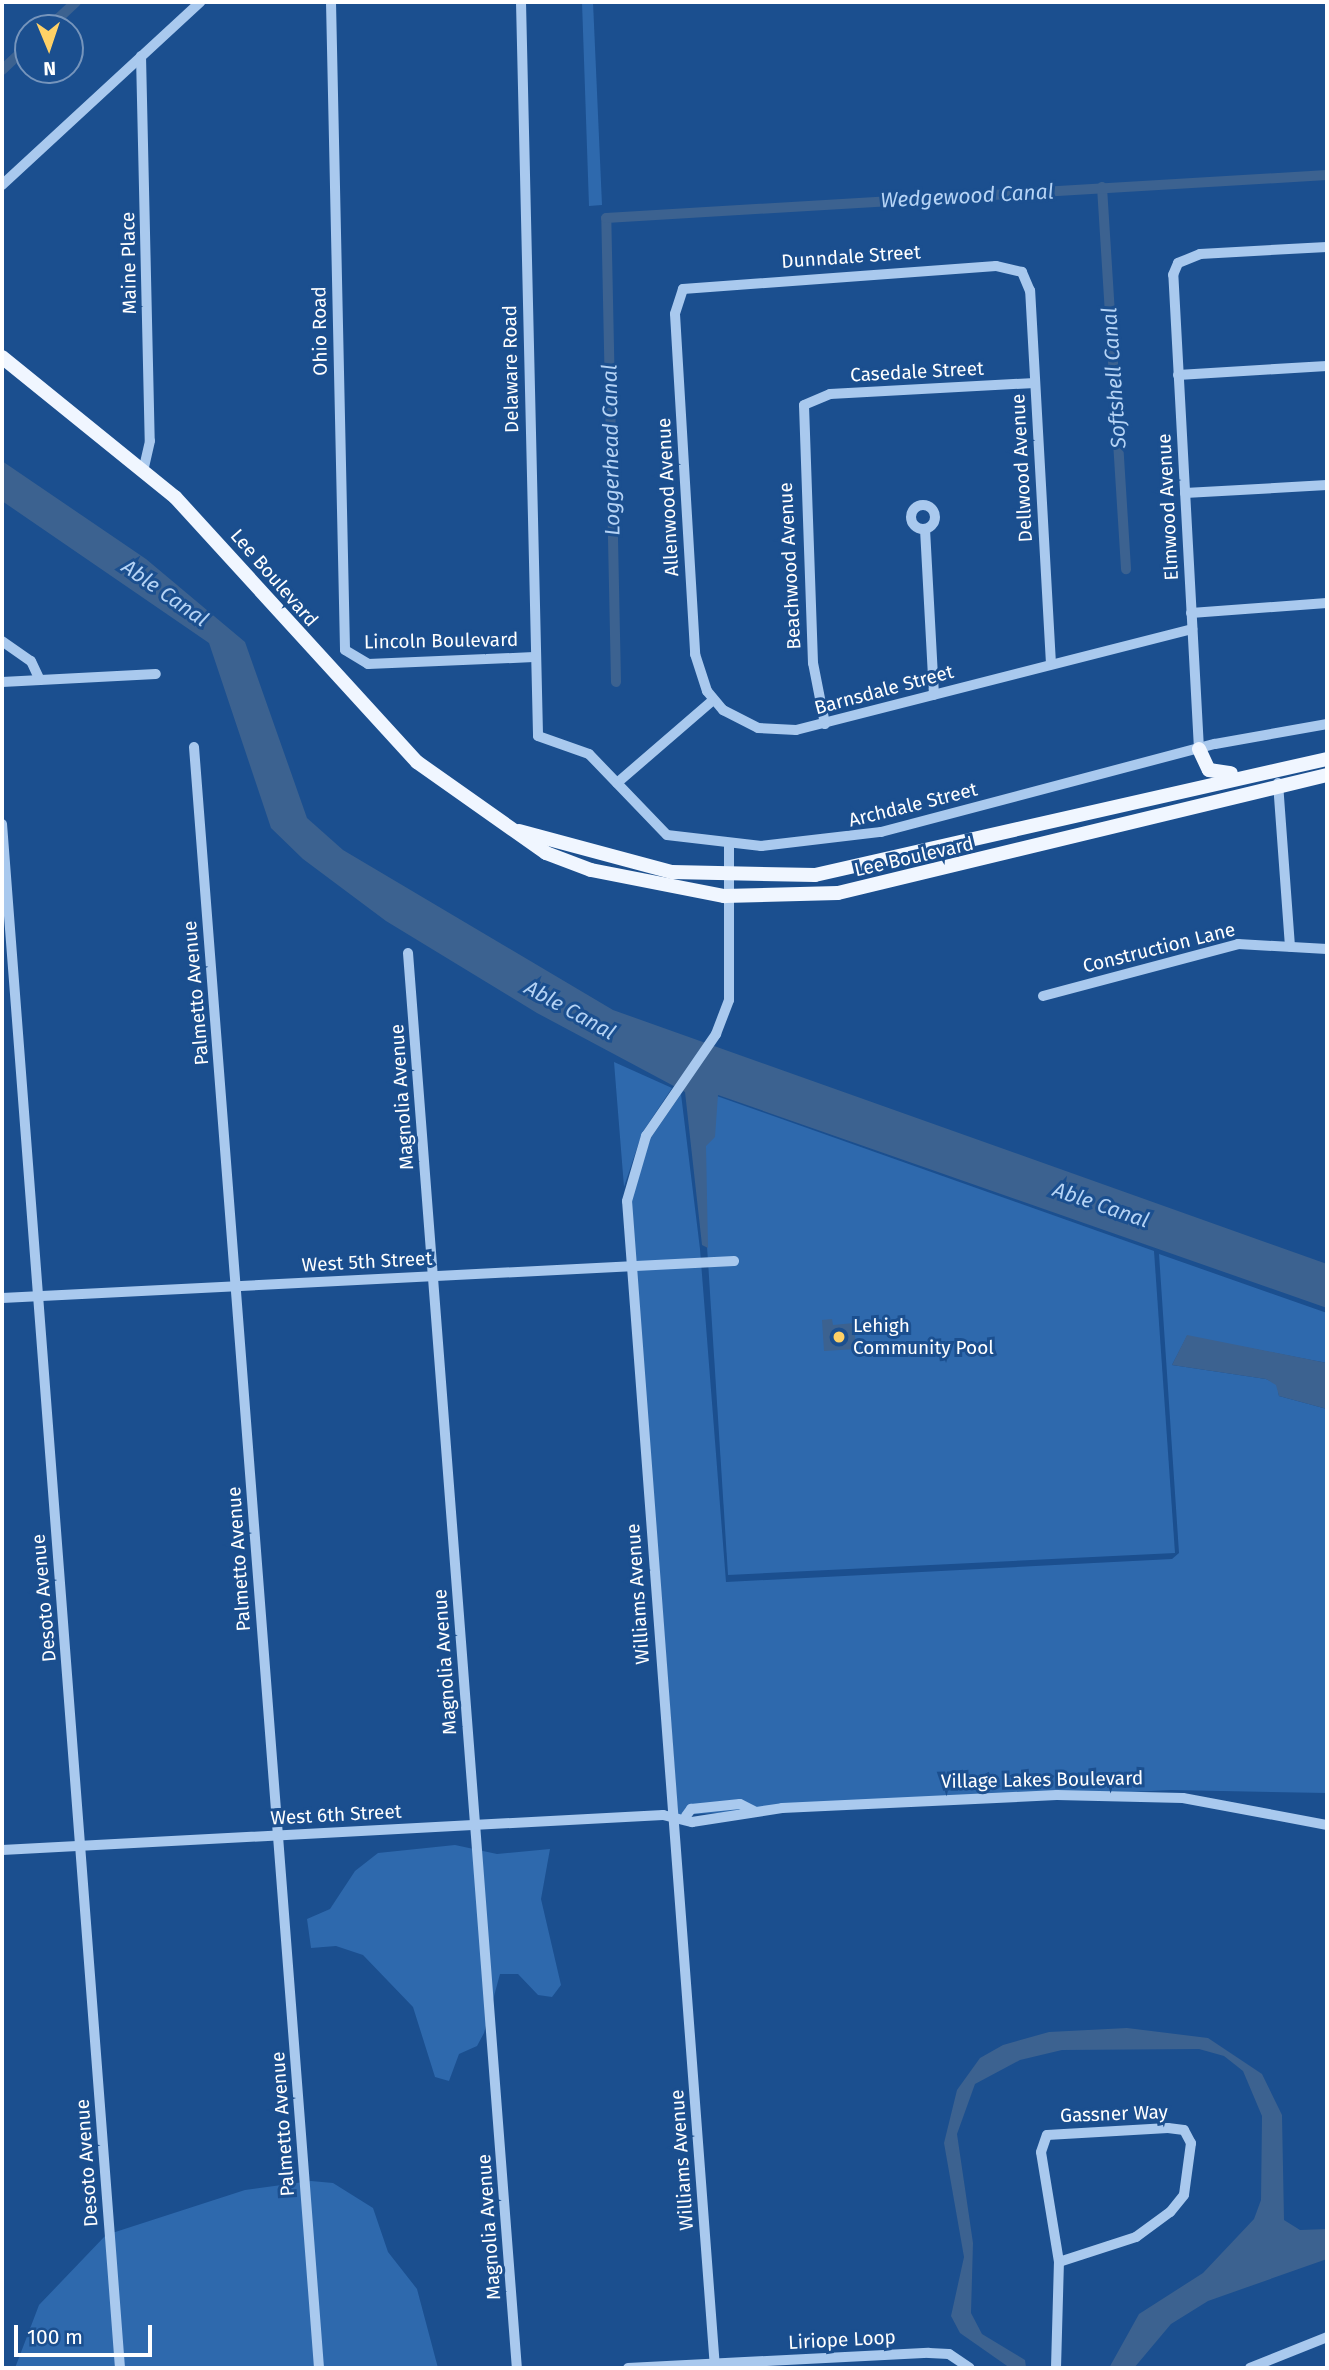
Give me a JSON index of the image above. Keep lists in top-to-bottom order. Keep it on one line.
{"streets":{"main road":["Lee Boulevard"],"street":["Dunndale Street","Maine Place","Ohio Road","Delaware Road","Casedale Street","Dellwood Avenue","Allenwood Avenue","Elmwood Avenue","Beachwood Avenue","Lincoln Boulevard","Barnsdale Street","Archdale Street","Construction Lane","Palmetto Avenue","Magnolia Avenue","West 5th Street","Williams Avenue","Desoto Avenue","Village Lakes Boulevard","West 6th Street","Gassner Way","Liriope Loop"]},"crossings":[["Dunndale Street","Dellwood Avenue"],["Dunndale Street","Allenwood Avenue"],["Maine Place","Lee Boulevard"],["Ohio Road","Lincoln Boulevard"],["Delaware Road","Lincoln Boulevard"],["Delaware Road","Archdale Street"],["Casedale Street","Dellwood Avenue"],["Casedale Street","Beachwood Avenue"],["Dellwood Avenue","Barnsdale Street"],["Allenwood Avenue","Barnsdale Street"],["Elmwood Avenue","Barnsdale Street"],["Elmwood Avenue","Archdale Street"],["Beachwood Avenue","Barnsdale Street"],["Lee Boulevard","Williams Avenue"],["Archdale Street","Williams Avenue"],["Palmetto Avenue","West 5th Street"],["Palmetto Avenue","West 6th Street"],["Magnolia Avenue","West 5th Street"],["Magnolia Avenue","West 6th Street"],["West 5th Street","Williams Avenue"],["West 5th Street","Desoto Avenue"],["Williams Avenue","Village Lakes Boulevard"],["Williams Avenue","West 6th Street"],["Williams Avenue","Liriope Loop"],["Desoto Avenue","West 6th Street"],["Village Lakes Boulevard","West 6th Street"]],"water":["Wedgewood Canal","Softshell Canal","Loggerhead Canal","Able Canal"],"places":["Lehigh Community Pool"],"scale_bar":"100 m","north":"bottom"}
